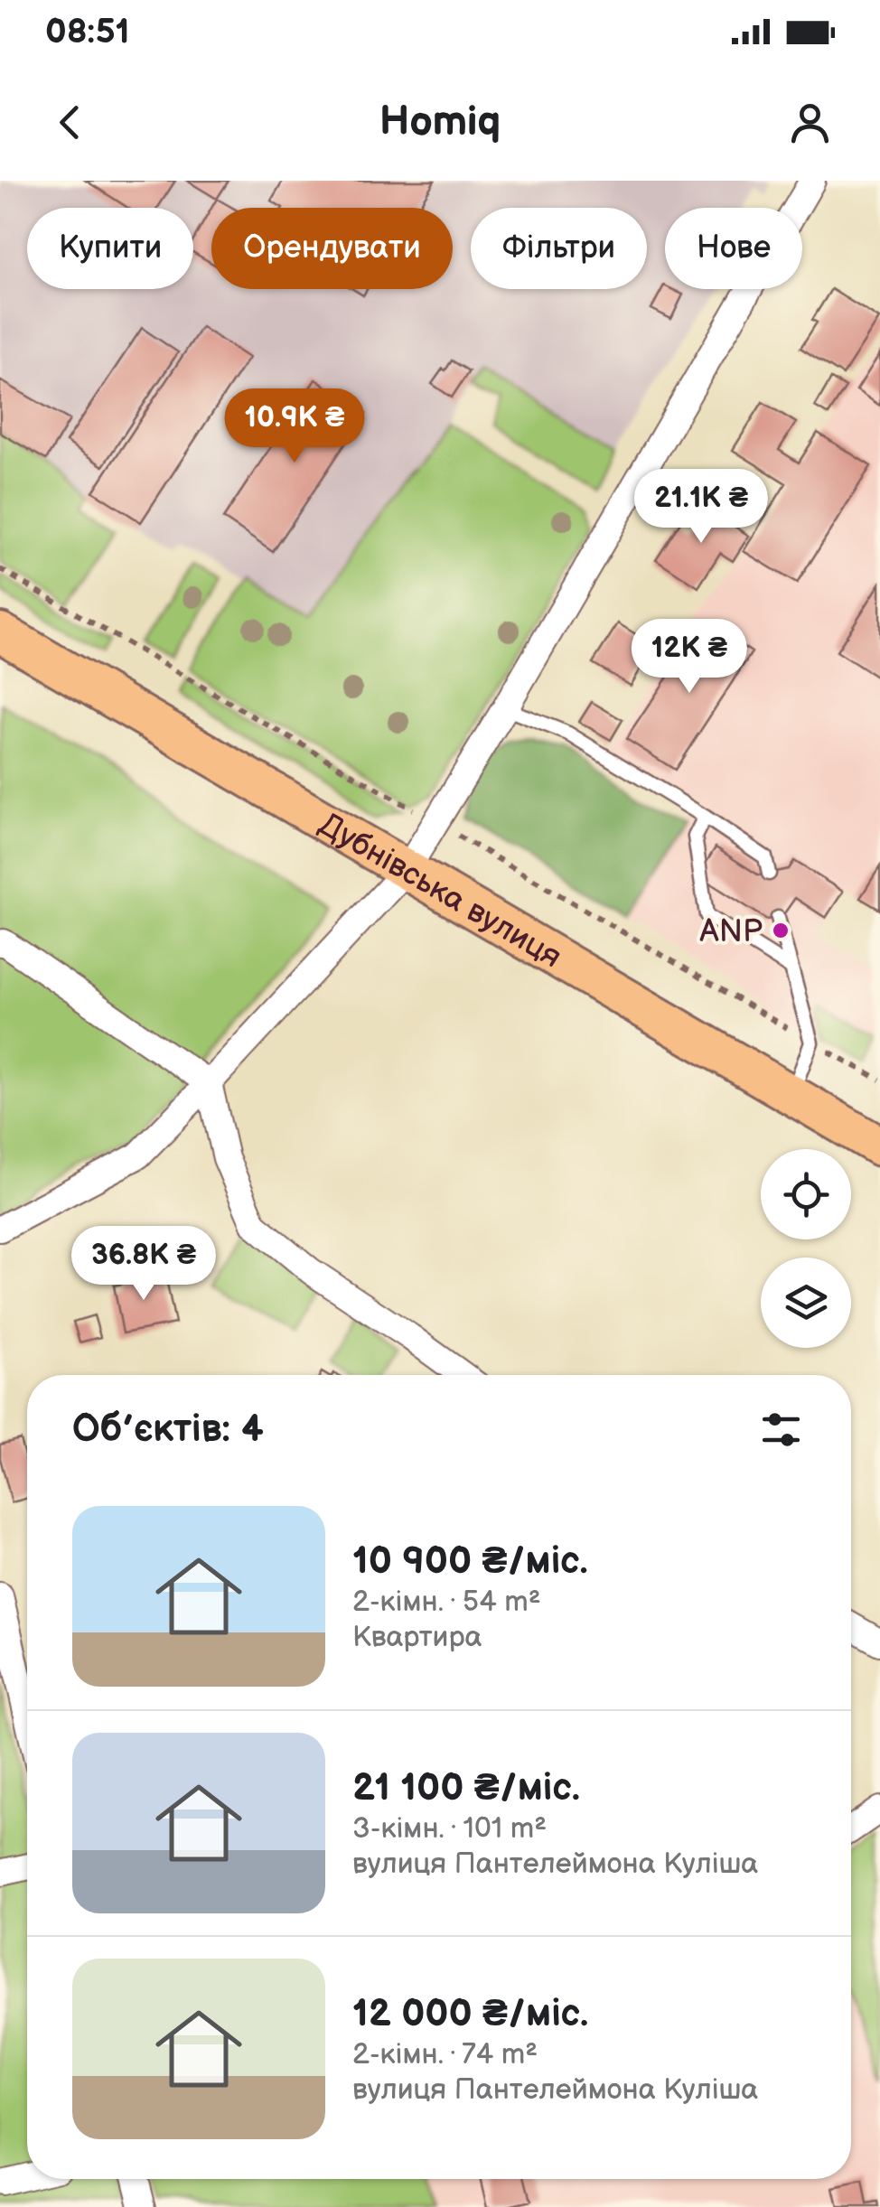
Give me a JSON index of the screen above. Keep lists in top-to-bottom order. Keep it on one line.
{"streets":{"main road":["Дубнівська вулиця"]},"places":["ANP"],"page":{"status":"08:51","header":"Homiq","chip":["Купити","Орендувати","Фільтри","Нове"],"price":["10.9K ₴","21.1K ₴","12K ₴","36.8K ₴"],"heading":"Об’єктів: 4","list":[{"name":"10 900 ₴/міс.","note":"2-кімн. · 54 m² · Квартира"},{"name":"21 100 ₴/міс.","note":"3-кімн. · 101 m² · вулиця Пантелеймона Куліша"},{"name":"12 000 ₴/міс.","note":"2-кімн. · 74 m² · вулиця Пантелеймона Куліша"}]}}
